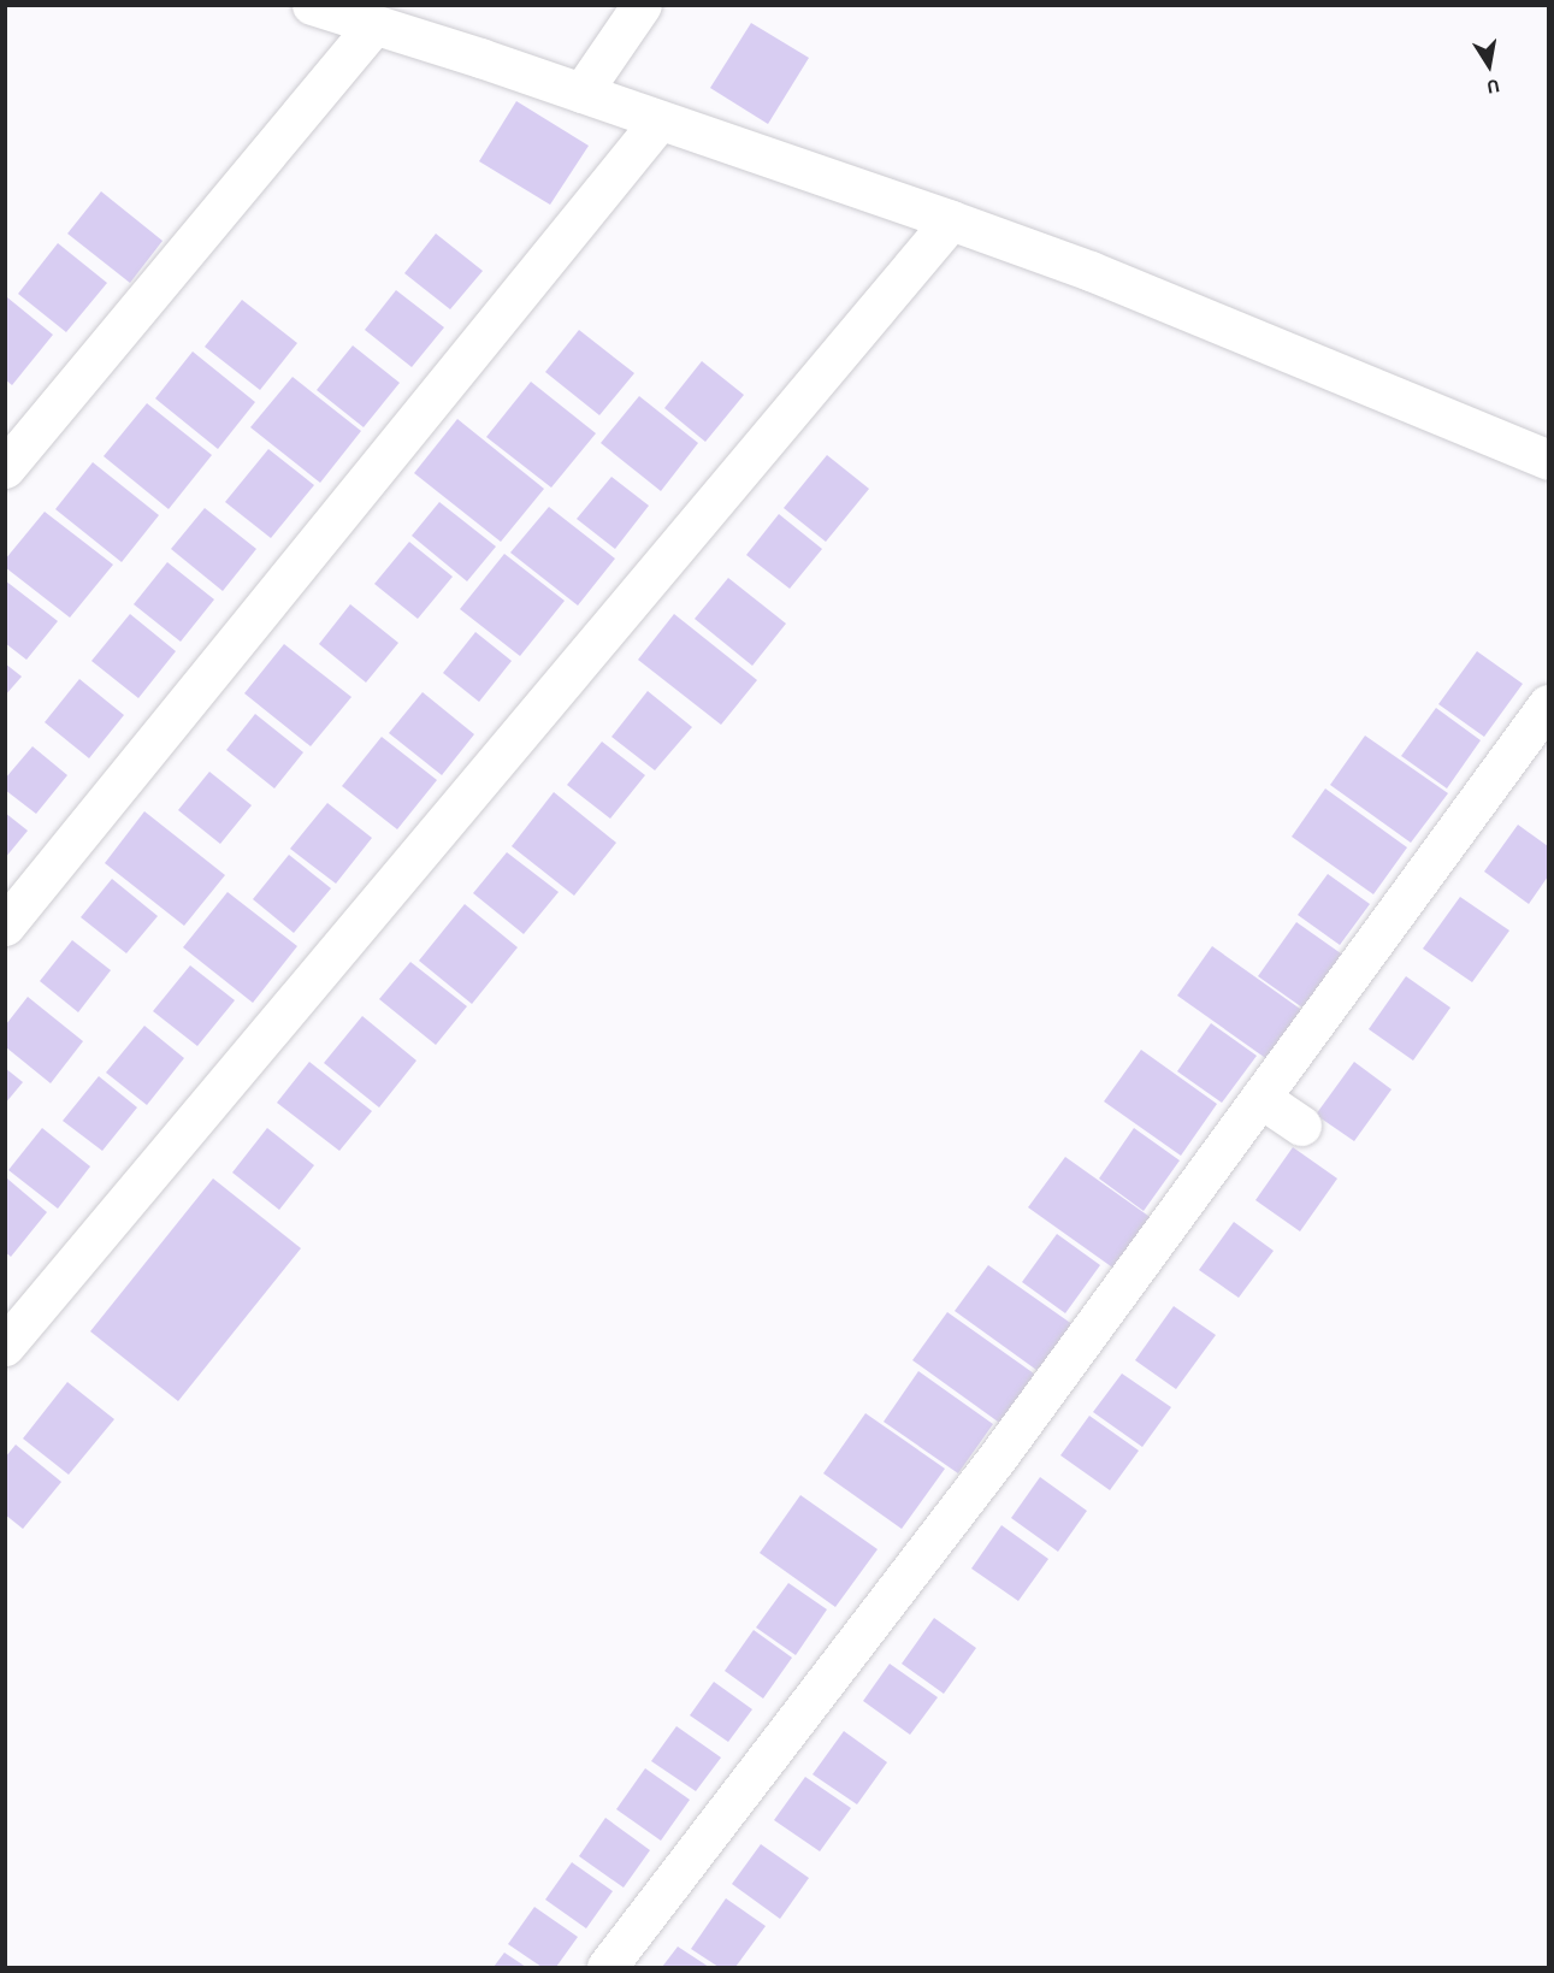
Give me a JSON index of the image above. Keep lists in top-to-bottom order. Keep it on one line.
{"north":"bottom"}
